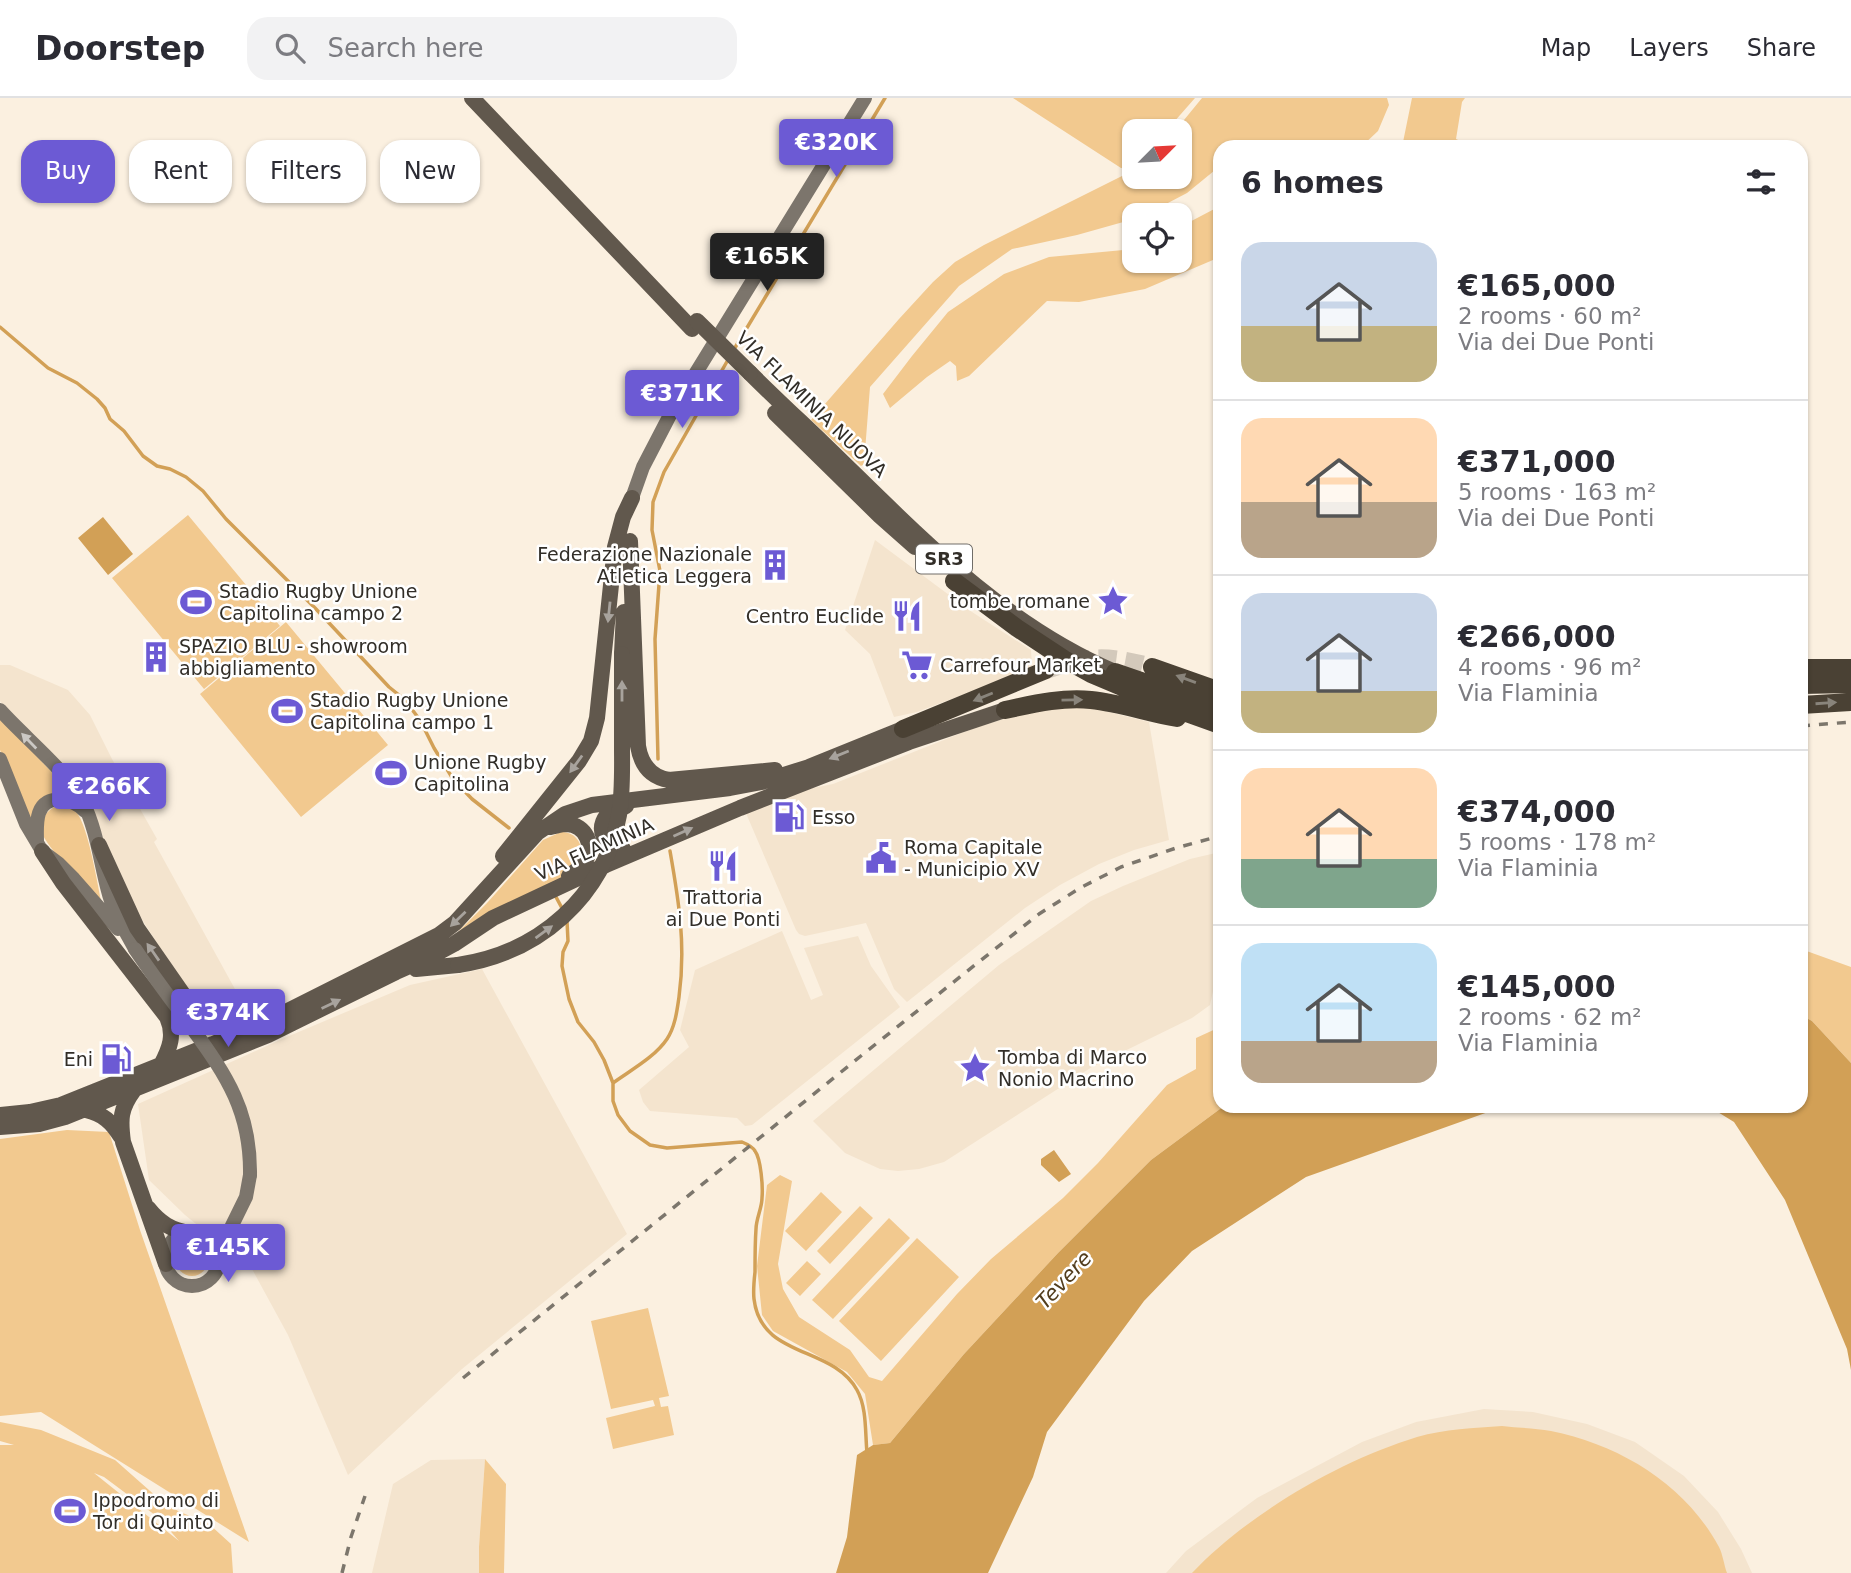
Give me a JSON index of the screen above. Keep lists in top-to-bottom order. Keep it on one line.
{"streets":{"highway":["SR3"],"main road":["VIA FLAMINIA NUOVA","VIA FLAMINIA"]},"crossings":[["VIA FLAMINIA NUOVA","SR3"]],"water":["Tevere"],"places":{"building":["Federazione Nazionale Atletica Leggera","SPAZIO BLU - showroom abbigliamento"],"place":["tombe romane","Tomba di Marco Nonio Macrino"],"sports":["Stadio Rugby Unione Capitolina campo 2","Stadio Rugby Unione Capitolina campo 1","Unione Rugby Capitolina","Ippodromo di Tor di Quinto"],"restaurant":["Centro Euclide","Trattoria ai Due Ponti"],"supermarket":["Carrefour Market"],"fuel station":["Esso","Eni"],"public building":["Roma Capitale - Municipio XV"]},"north":"top right","page":{"header":"Doorstep","search":"Search here","nav":["Map","Layers","Share"],"price":["€320K","€165K","€371K","€266K","€374K","€145K"],"chip":["Buy","Rent","Filters","New"],"heading":"6 homes","list":[{"name":"€165,000","note":"2 rooms · 60 m² · Via dei Due Ponti"},{"name":"€371,000","note":"5 rooms · 163 m² · Via dei Due Ponti"},{"name":"€266,000","note":"4 rooms · 96 m² · Via Flaminia"},{"name":"€374,000","note":"5 rooms · 178 m² · Via Flaminia"},{"name":"€145,000","note":"2 rooms · 62 m² · Via Flaminia"}]}}
